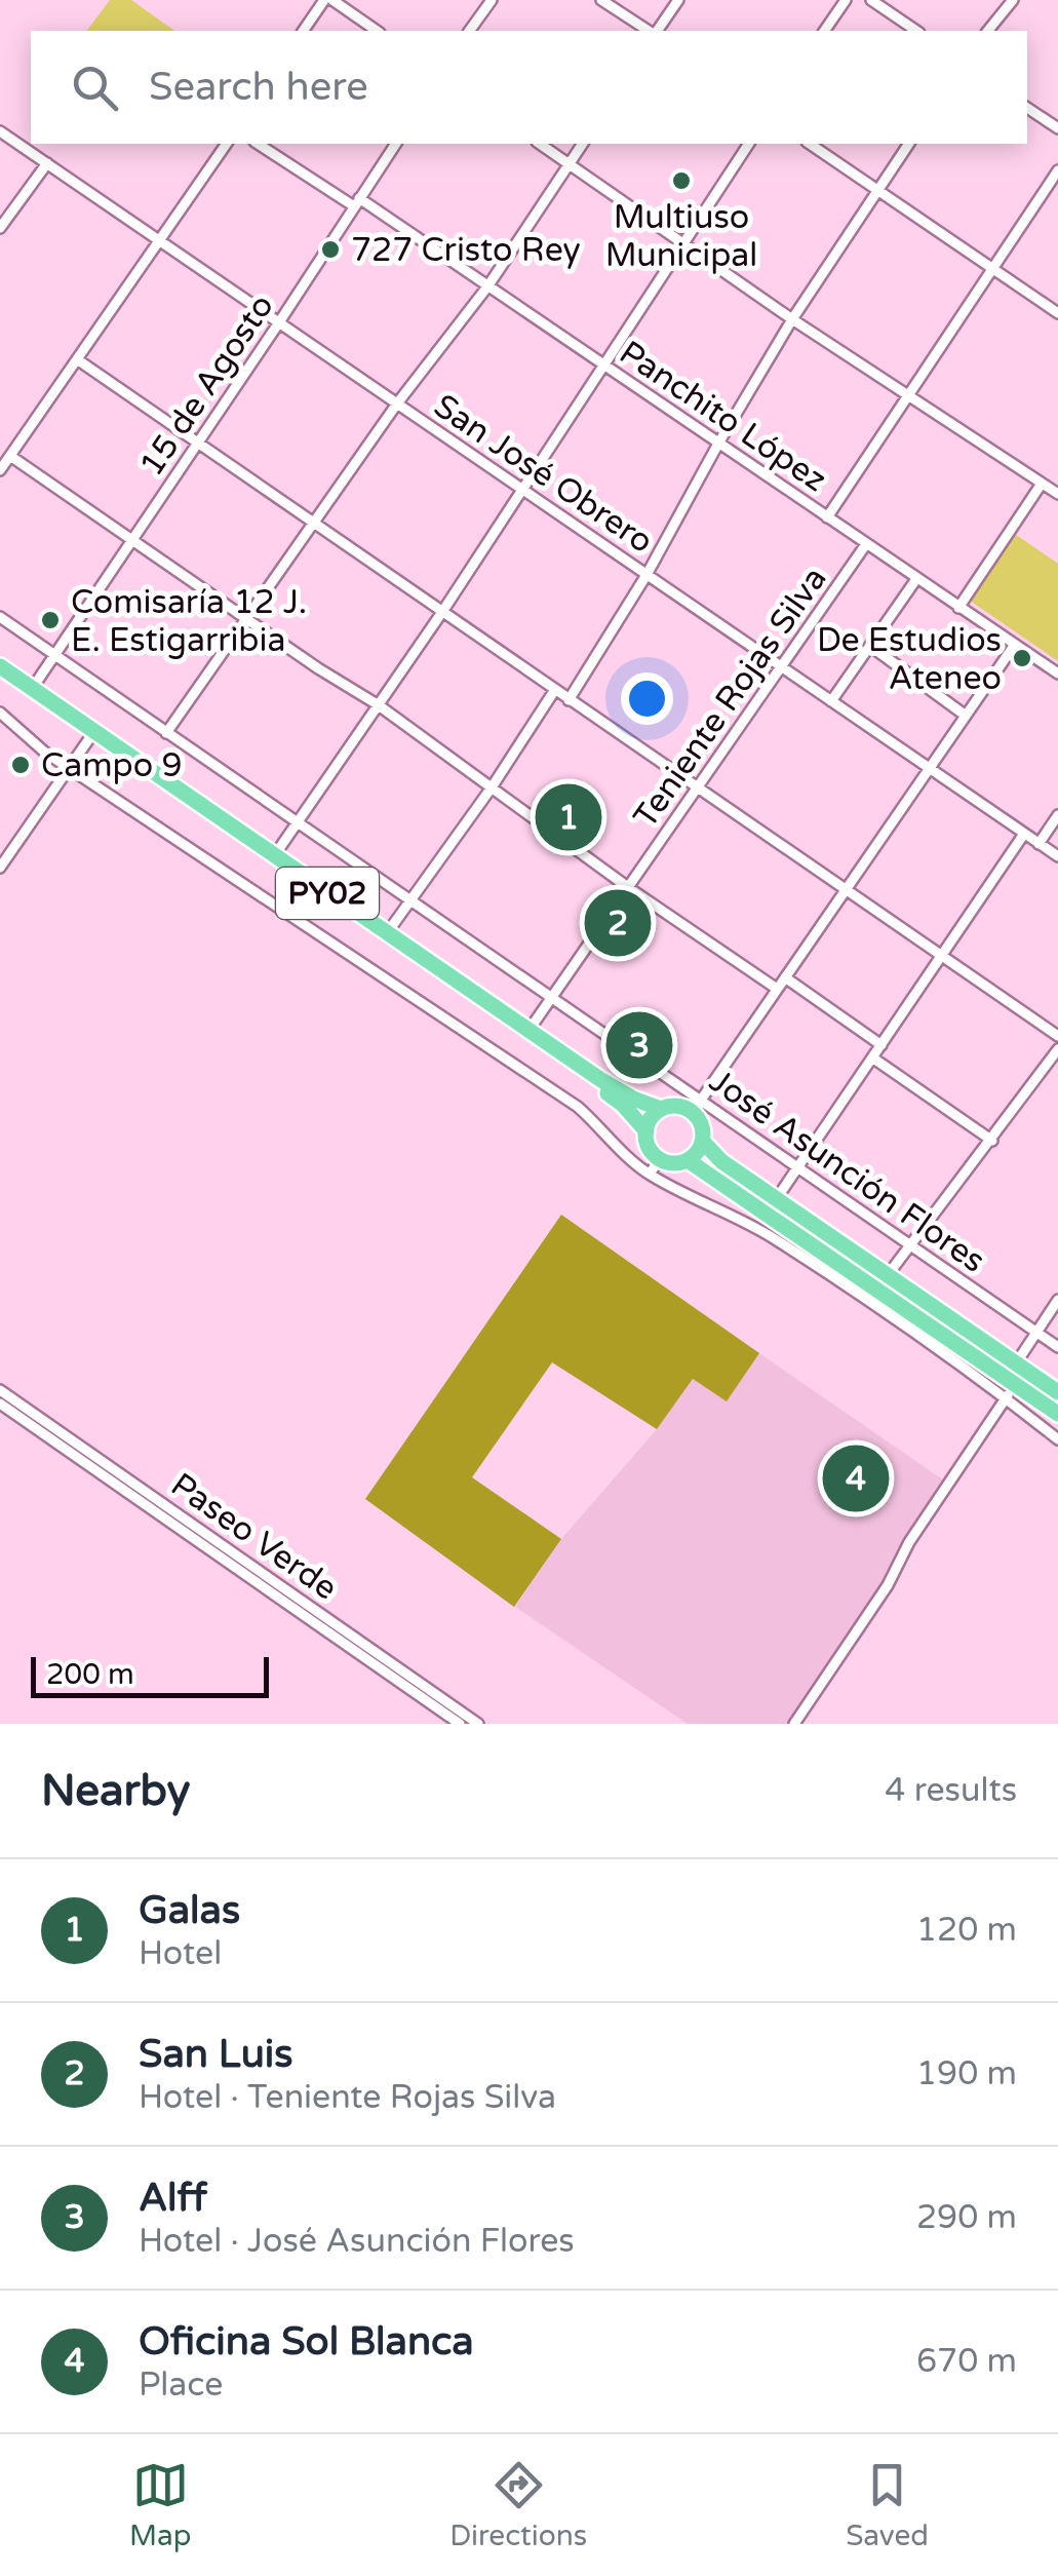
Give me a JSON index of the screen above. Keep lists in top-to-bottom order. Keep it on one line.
{"streets":{"highway":["PY02"],"street":["15 de Agosto","Panchito López","San José Obrero","Teniente Rojas Silva","José Asunción Flores","Paseo Verde"]},"crossings":[["15 de Agosto","Panchito López"],["15 de Agosto","San José Obrero"],["15 de Agosto","PY02"],["15 de Agosto","José Asunción Flores"],["Panchito López","Teniente Rojas Silva"],["San José Obrero","Teniente Rojas Silva"],["Teniente Rojas Silva","PY02"],["Teniente Rojas Silva","José Asunción Flores"],["PY02","José Asunción Flores"]],"places":["Multiuso Municipal","727 Cristo Rey","Comisaría 12 J. E. Estigarribia","De Estudios Ateneo","Campo 9"],"scale_bar":"200 m","page":{"search":"Search here","pins":["1","2","3","4"],"scale":"200 m","heading":["Nearby","4 results"],"list":[{"mark":"1","name":"Galas","note":"Hotel","value":"120 m"},{"mark":"2","name":"San Luis","note":"Hotel · Teniente Rojas Silva","value":"190 m"},{"mark":"3","name":"Alff","note":"Hotel · José Asunción Flores","value":"290 m"},{"mark":"4","name":"Oficina Sol Blanca","note":"Place","value":"670 m"}],"nav":["Map","Directions","Saved"]}}
